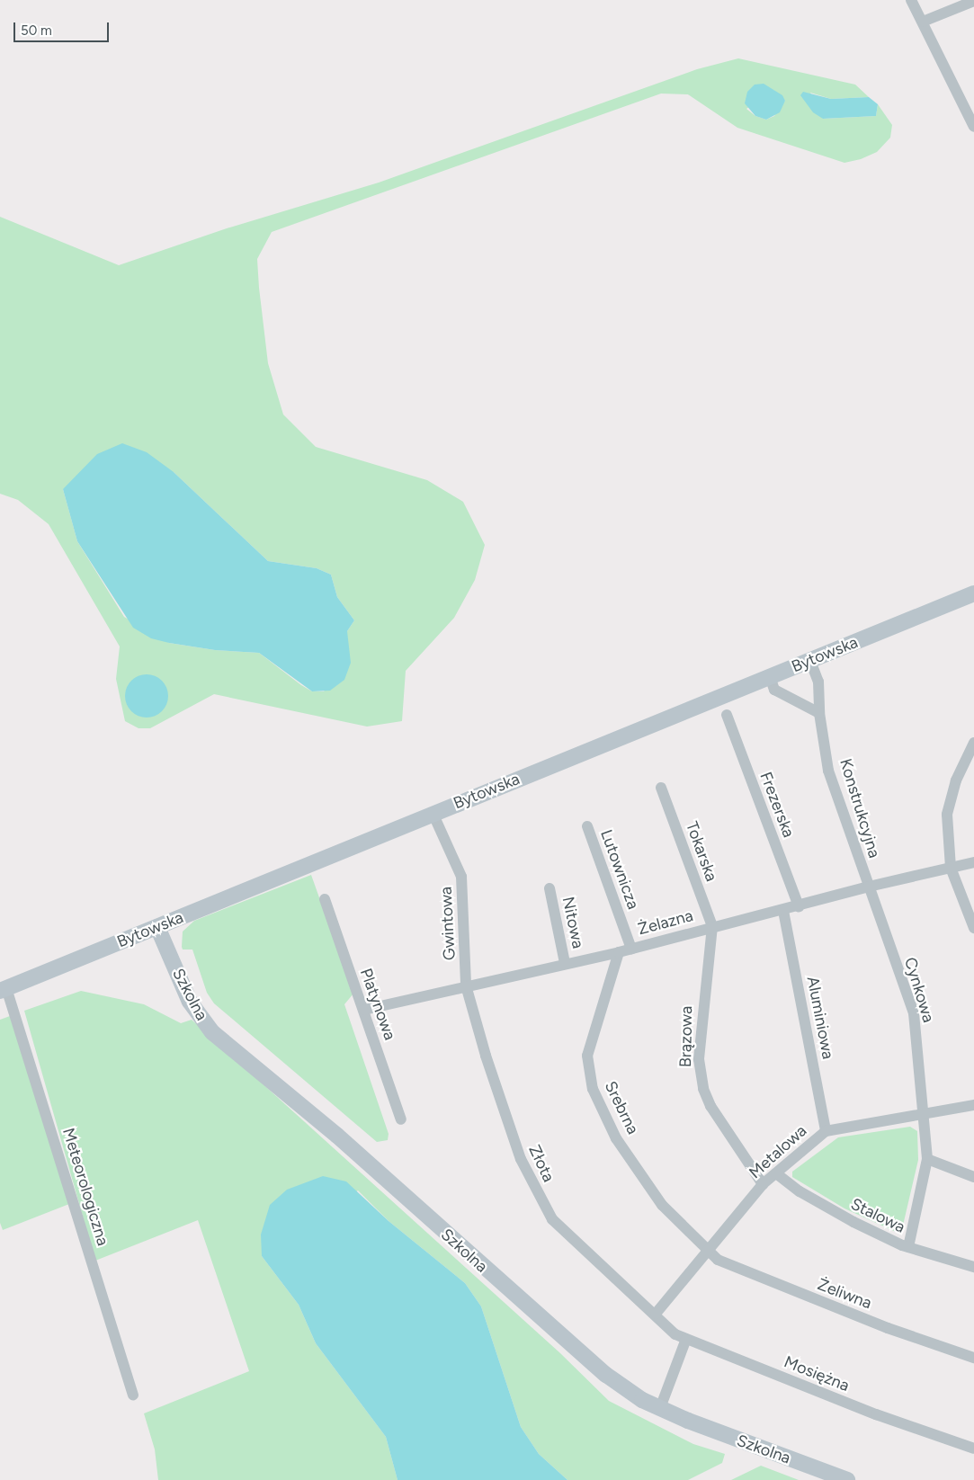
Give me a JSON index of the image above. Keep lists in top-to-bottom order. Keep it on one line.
{"streets":{"main road":["Bytowska","Szkolna"],"street":["Frezerska","Konstrukcyjna","Tokarska","Lutownicza","Nitowa","Żelazna","Gwintowa","Cynkowa","Platynowa","Aluminiowa","Brązowa","Srebrna","Metalowa","Złota","Meteorologiczna","Stalowa","Żeliwna","Mosiężna"]},"crossings":[["Bytowska","Konstrukcyjna"],["Bytowska","Gwintowa"],["Bytowska","Szkolna"],["Bytowska","Meteorologiczna"],["Frezerska","Żelazna"],["Konstrukcyjna","Żelazna"],["Konstrukcyjna","Cynkowa"],["Tokarska","Żelazna"],["Tokarska","Brązowa"],["Lutownicza","Żelazna"],["Nitowa","Żelazna"],["Żelazna","Gwintowa"],["Żelazna","Cynkowa"],["Żelazna","Platynowa"],["Żelazna","Aluminiowa"],["Żelazna","Brązowa"],["Żelazna","Srebrna"],["Żelazna","Złota"],["Gwintowa","Złota"],["Cynkowa","Metalowa"],["Cynkowa","Stalowa"],["Aluminiowa","Metalowa"],["Brązowa","Metalowa"],["Srebrna","Metalowa"],["Srebrna","Żeliwna"],["Metalowa","Złota"],["Metalowa","Stalowa"],["Metalowa","Żeliwna"],["Metalowa","Mosiężna"],["Złota","Mosiężna"]],"scale_bar":"50 m"}
